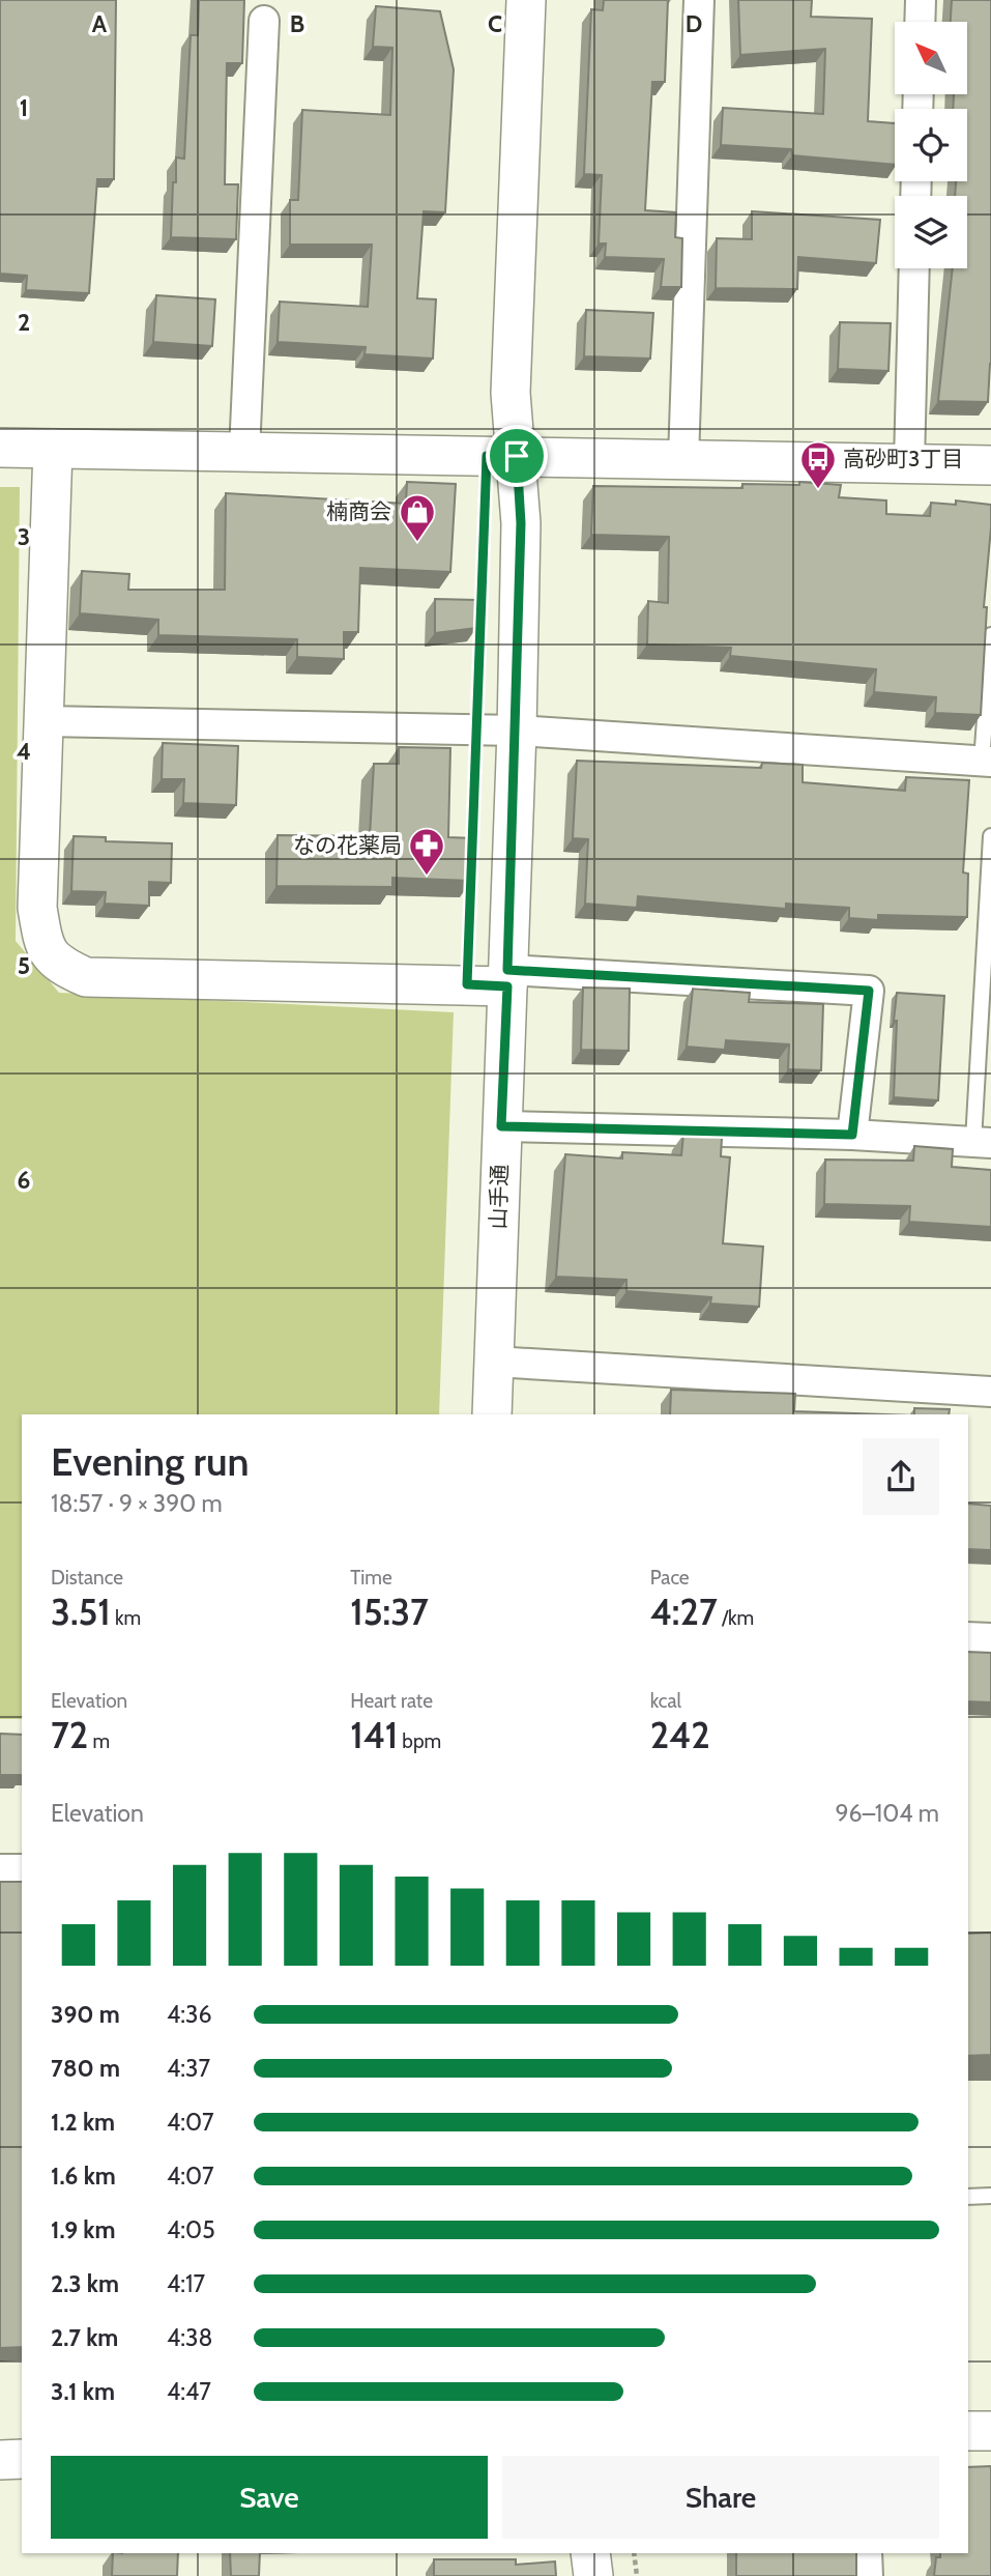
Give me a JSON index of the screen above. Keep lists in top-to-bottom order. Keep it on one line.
{"streets":{"street":["山手通"]},"places":{"bus stop":["高砂町3丁目"],"shop":["楠商会"],"pharmacy":["なの花薬局"]},"north":"top left","page":{"heading":["Evening run","18:57 · 9 × 390 m"],"stats":[["Distance","3.51 km"],["Time","15:37"],["Pace","4:27 /km"],["Elevation","72 m"],["Heart rate","141 bpm"],["kcal","242"]],"chart":["Elevation","96–104 m"],"list":[{"name":"390 m","note":"4:36"},{"name":"780 m","note":"4:37"},{"name":"1.2 km","note":"4:07"},{"name":"1.6 km","note":"4:07"},{"name":"1.9 km","note":"4:05"},{"name":"2.3 km","note":"4:17"},{"name":"2.7 km","note":"4:38"},{"name":"3.1 km","note":"4:47"}],"buttons":["Save","Share"]},"grid":{"columns":["A","B","C","D"],"rows":["1","2","3","4","5","6"]}}
